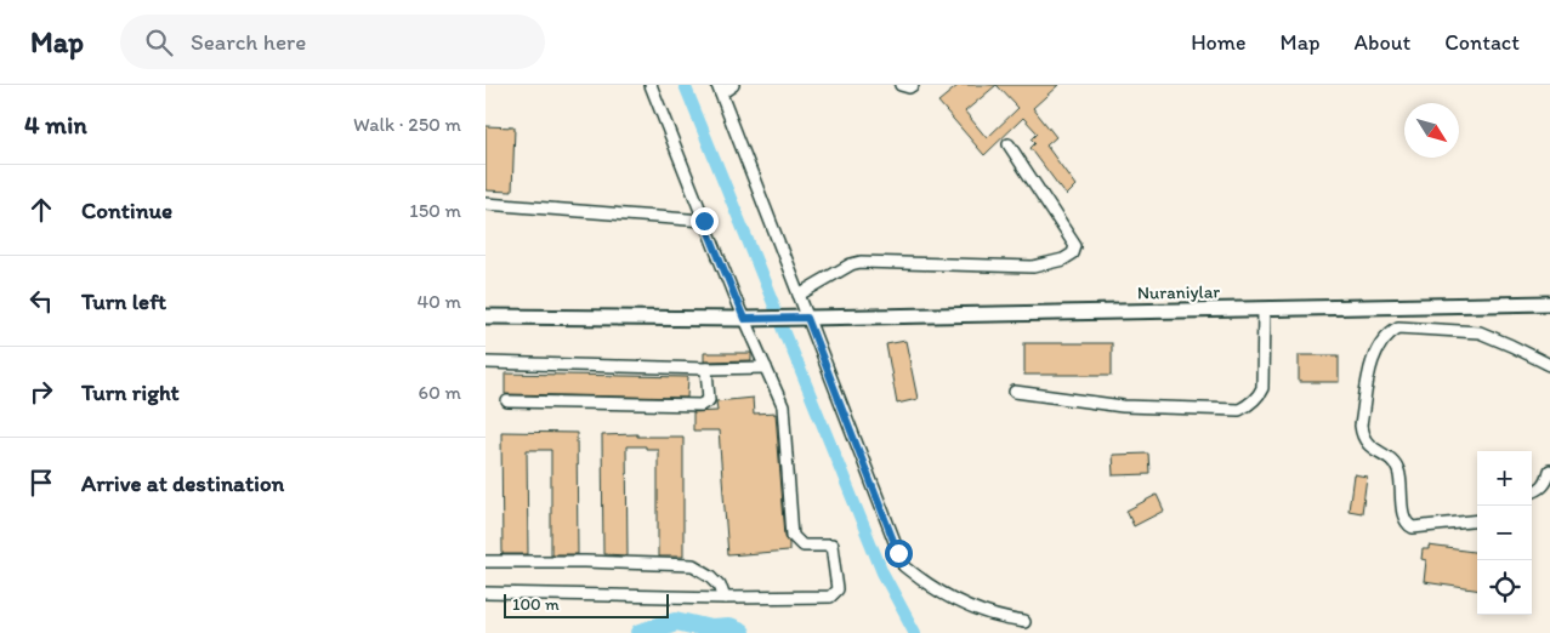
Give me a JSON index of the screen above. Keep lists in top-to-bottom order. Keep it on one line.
{"streets":{"main road":["Nuraniylar"]},"scale_bar":"100 m","north":"bottom right","page":{"header":"Map","search":"Search here","nav":["Home","Map","About","Contact"],"heading":["4 min","Walk · 250 m"],"list":[["Continue","150 m"],["Turn left","40 m"],["Turn right","60 m"],"Arrive at destination"],"map_buttons":["+","−"],"scale":"100 m"}}
